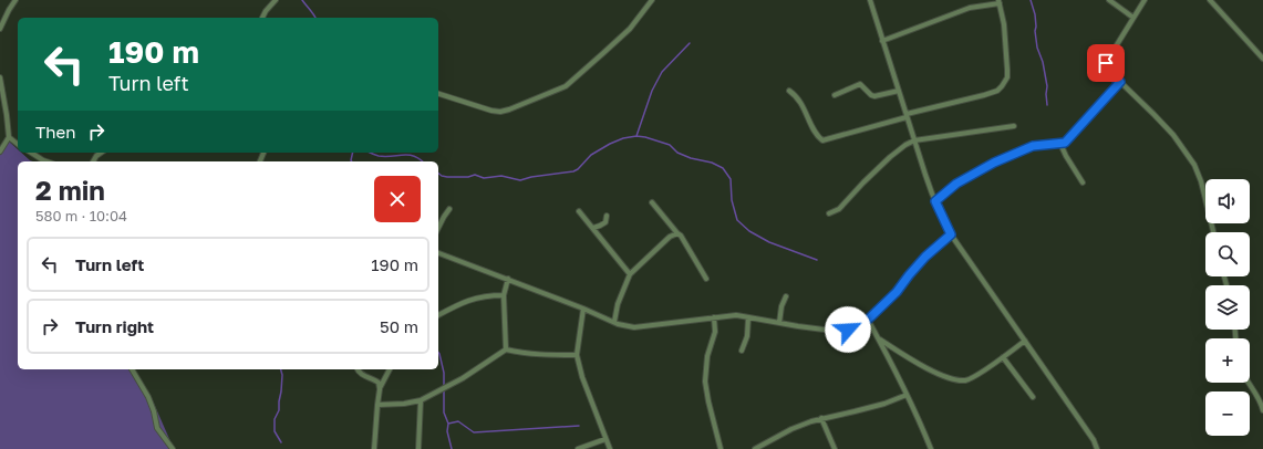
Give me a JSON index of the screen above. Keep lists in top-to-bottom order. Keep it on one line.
{"page":{"turn":["190 m","Turn left"],"then":"Then","heading":["2 min","580 m · 10:04"],"map_buttons":["+","−"],"list":[{"name":"Turn left","value":"190 m"},{"name":"Turn right","value":"50 m"}]}}
